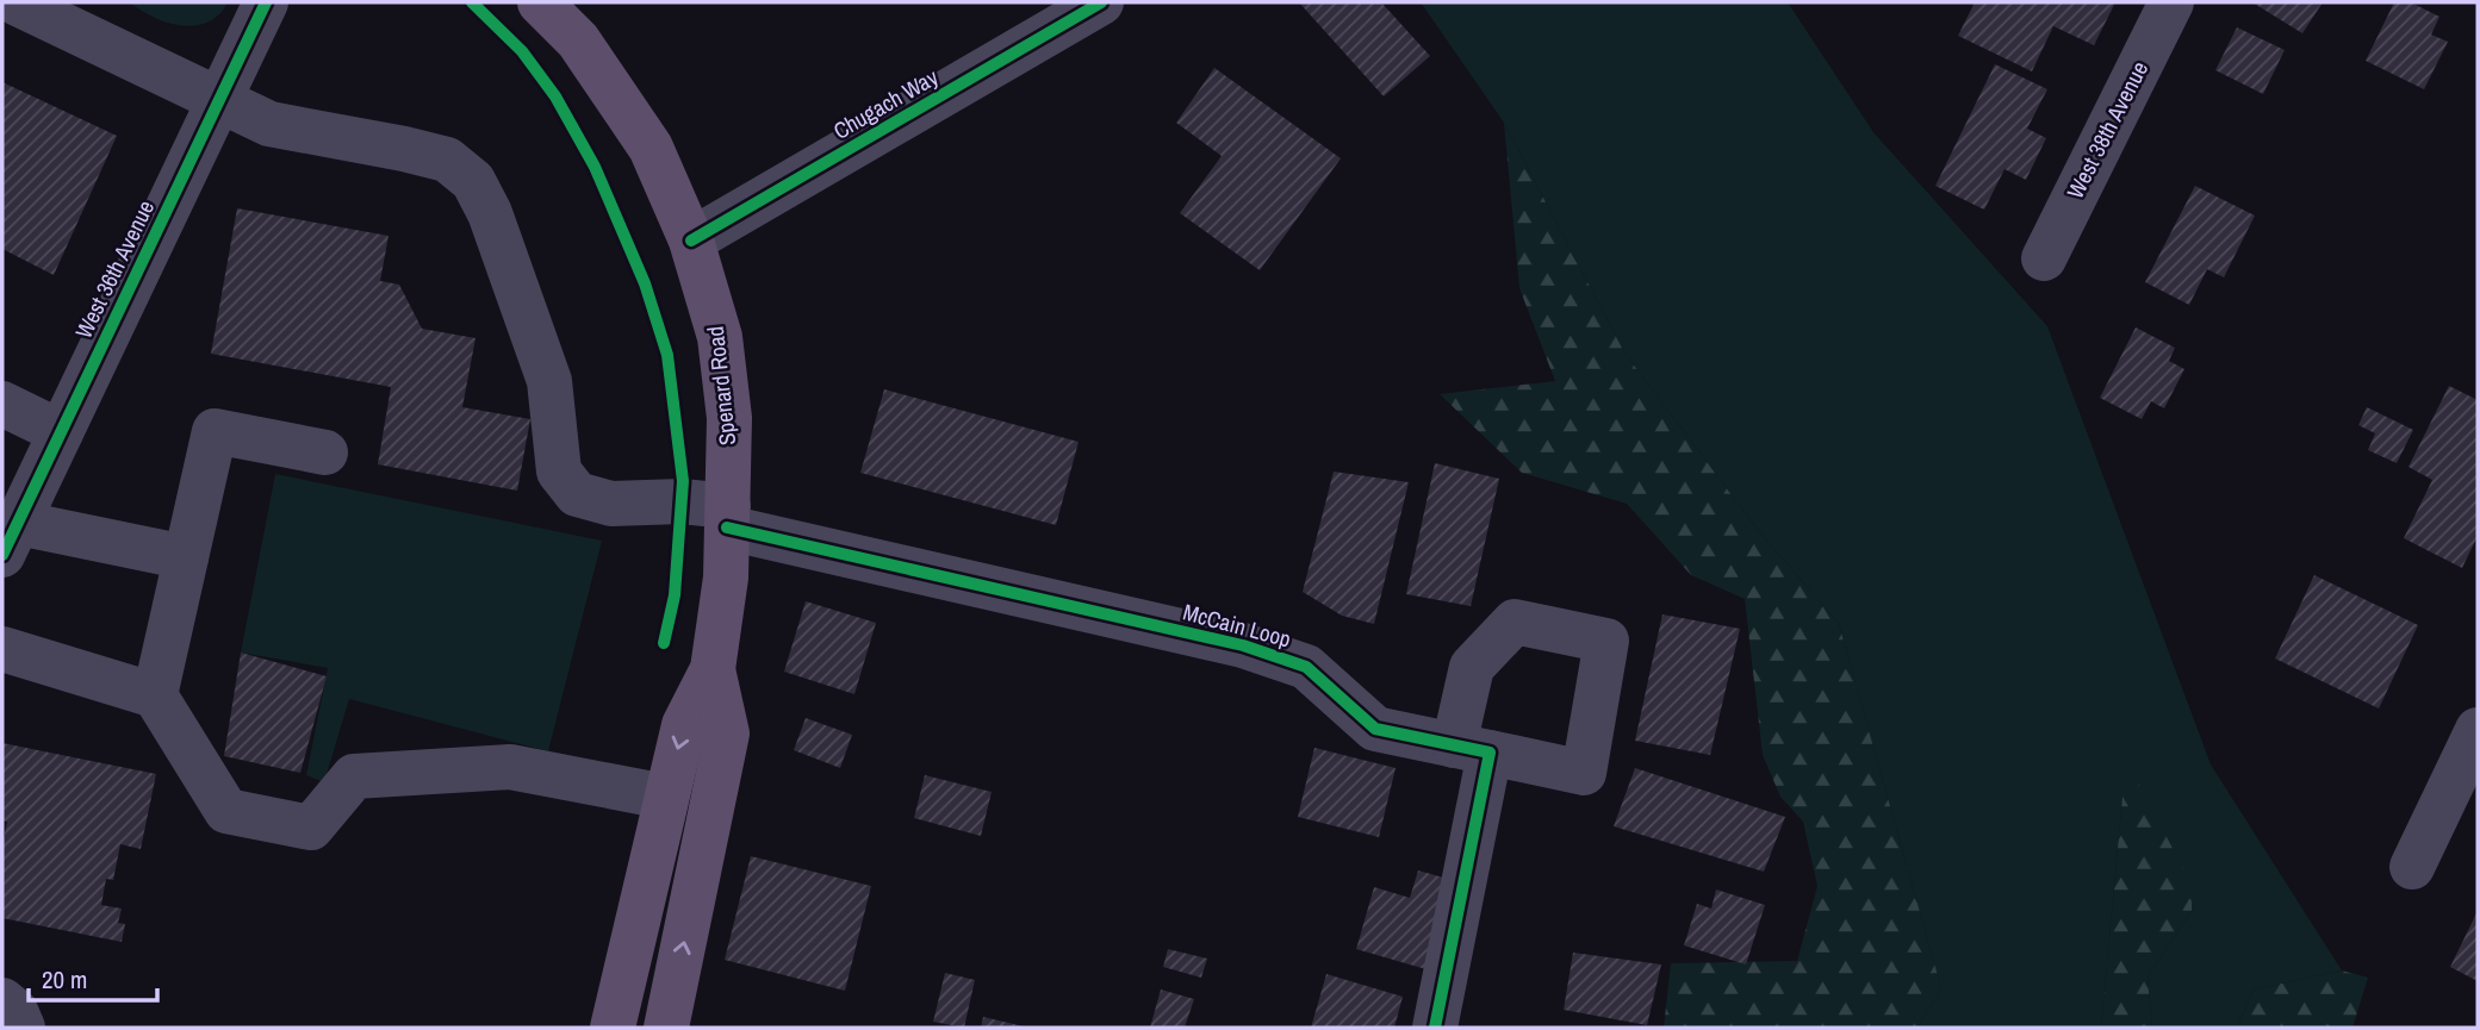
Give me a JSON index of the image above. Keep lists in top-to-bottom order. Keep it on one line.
{"streets":{"main road":["Spenard Road"],"street":["Chugach Way","West 38th Avenue","West 36th Avenue","McCain Loop"]},"crossings":[["Chugach Way","Spenard Road"],["West 36th Avenue","McCain Loop"],["Spenard Road","McCain Loop"]],"scale_bar":"20 m"}
